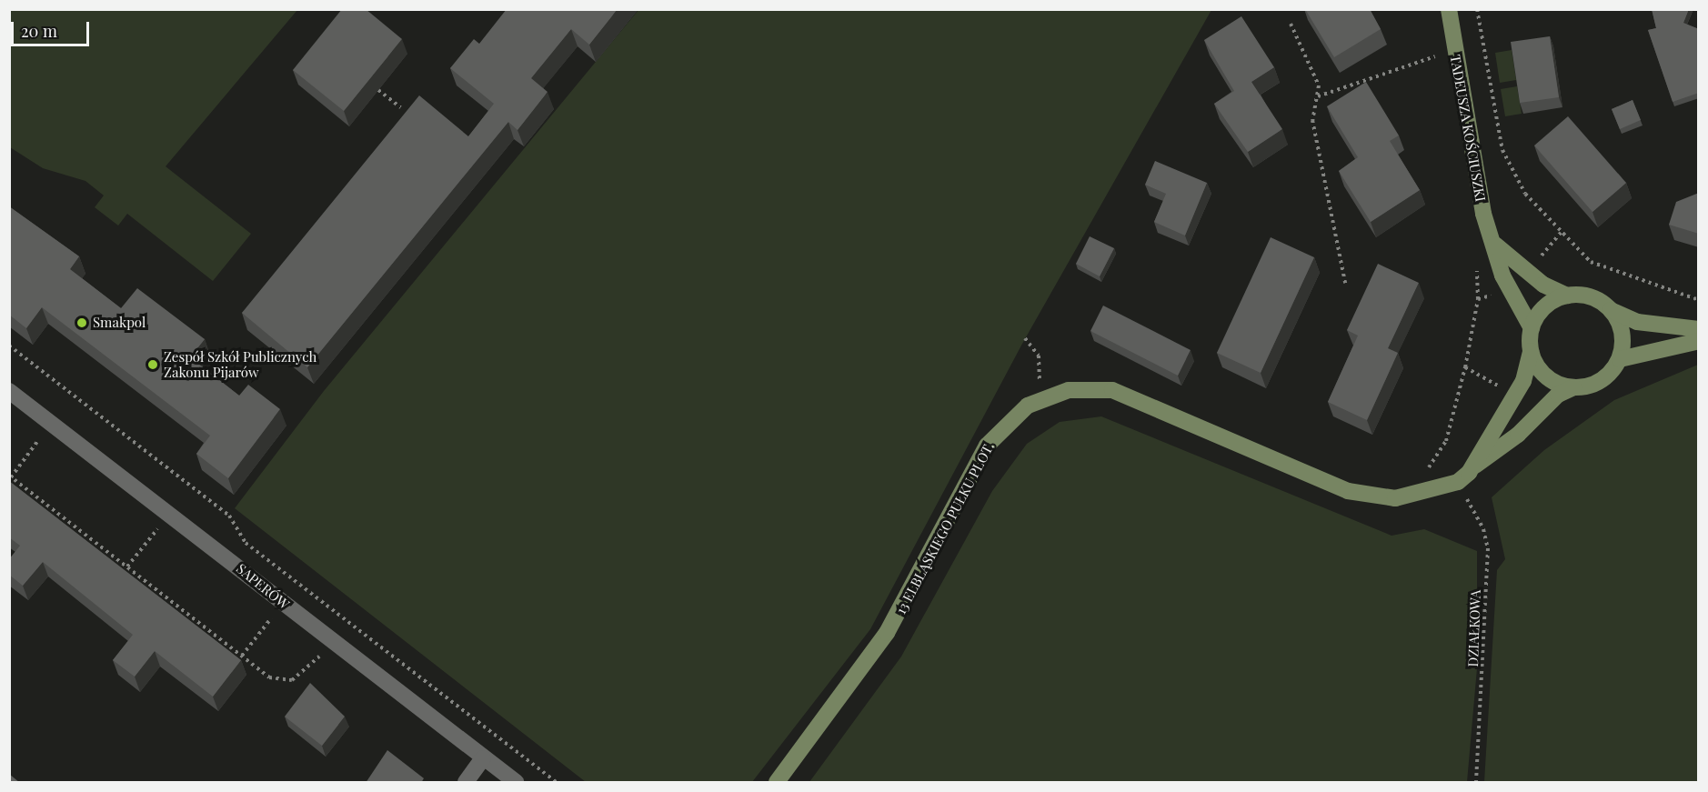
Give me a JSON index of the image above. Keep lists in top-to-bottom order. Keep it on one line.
{"streets":{"street":["TADEUSZA KOŚCIUSZKI","13 ELBLĄSKIEGO PUŁKU PLOT.","SAPERÓW"],"path":["DZIAŁKOWA"]},"crossings":[["TADEUSZA KOŚCIUSZKI","13 ELBLĄSKIEGO PUŁKU PLOT."],["13 ELBLĄSKIEGO PUŁKU PLOT.","DZIAŁKOWA"]],"places":["Smakpol","Zespół Szkół Publicznych Zakonu Pijarów"],"scale_bar":"20 m"}
